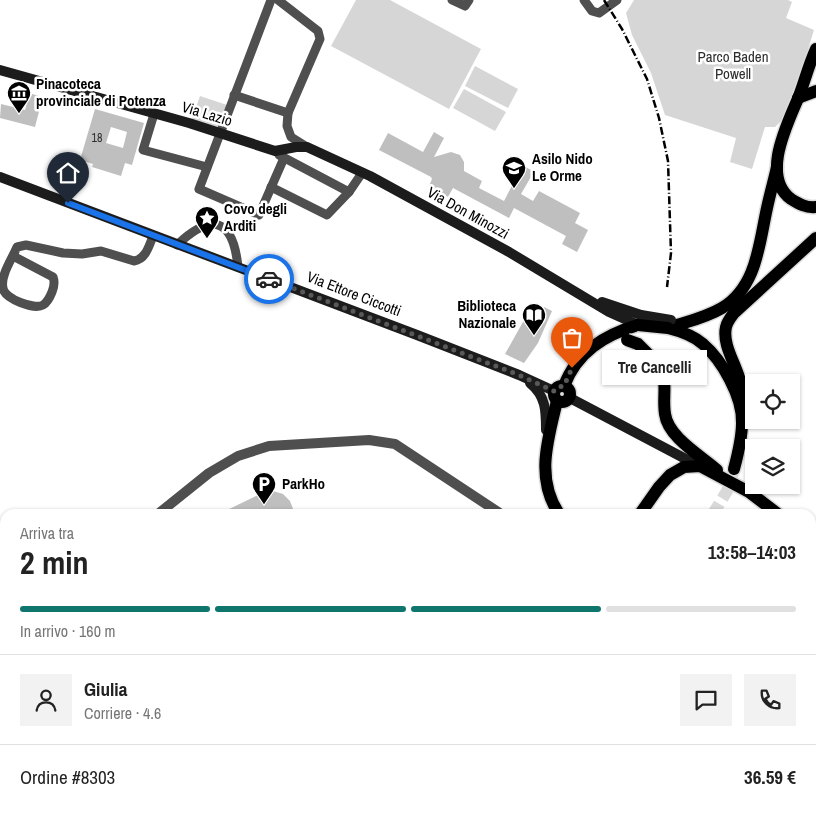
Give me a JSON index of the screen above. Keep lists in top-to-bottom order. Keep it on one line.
{"streets":{"main road":["Via Lazio","Via Don Minozzi","Via Ettore Ciccotti"]},"crossings":[["Via Lazio","Via Don Minozzi"]],"parks":["Parco Baden Powell"],"places":{"museum":["Pinacoteca provinciale di Potenza"],"school or university":["Asilo Nido Le Orme"],"place":["Covo degli Arditi"],"library":["Biblioteca Nazionale"],"other":["Tre Cancelli"],"parking":["ParkHo"]},"house_numbers":["18"],"page":{"bubble":"Tre Cancelli","heading":["2 min","Arriva tra","13:58–14:03"],"panel":["Giulia","Corriere · 4.6","Ordine #8303","36.59 €"],"bar":"In arrivo · 160 m"}}
